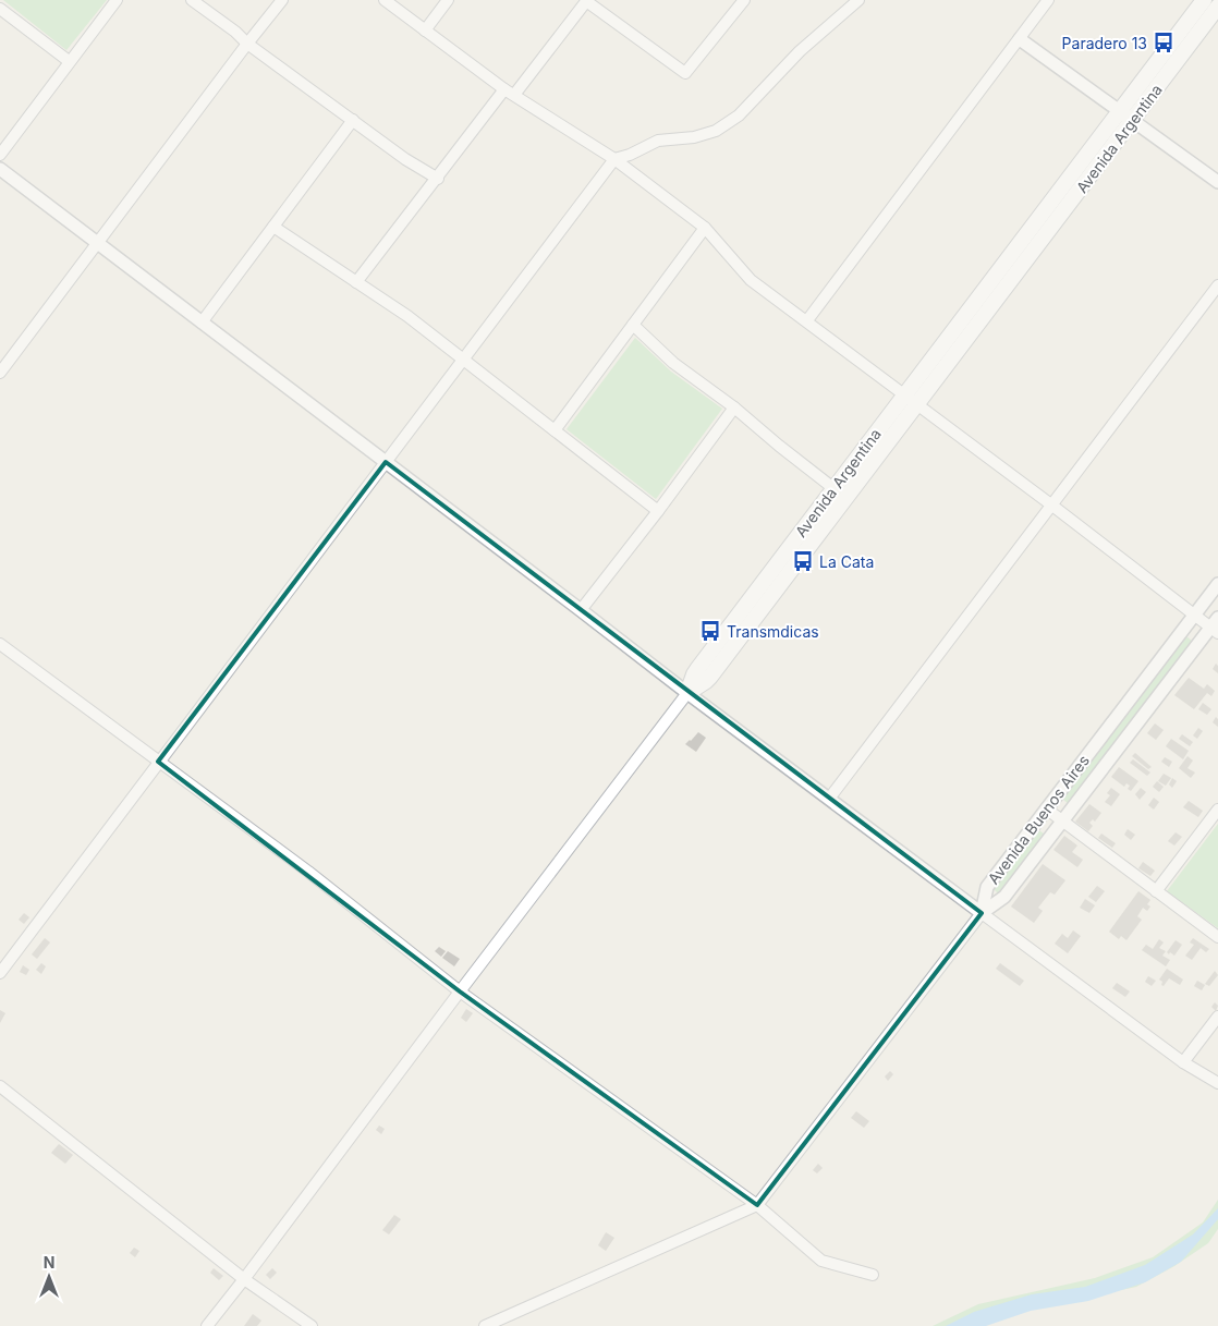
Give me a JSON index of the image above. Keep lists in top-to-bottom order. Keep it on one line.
{"streets":{"main road":["Avenida Argentina"],"street":["Avenida Buenos Aires"]},"places":{"bus stop":["Paradero 13","La Cata","Transmdicas"]},"north":"top"}
